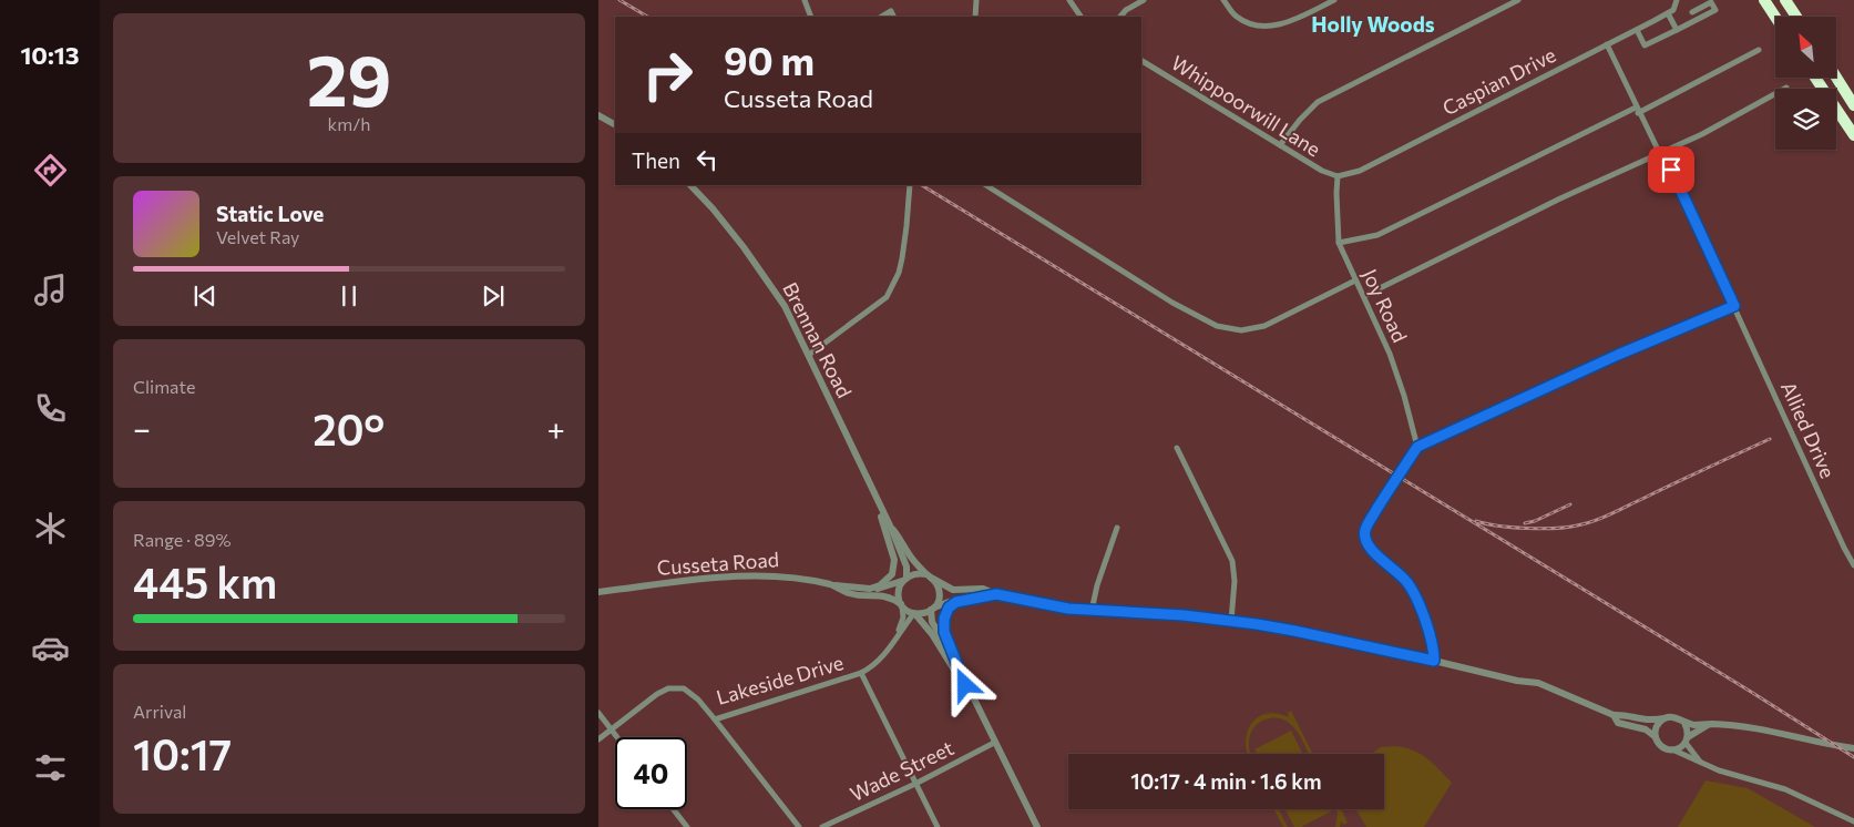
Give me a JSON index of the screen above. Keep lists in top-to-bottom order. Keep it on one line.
{"streets":{"street":["Caspian Drive","Whippoorwill Lane","Joy Road","Brennan Road","Allied Drive","Cusseta Road","Lakeside Drive","Wade Street"]},"crossings":[["Caspian Drive","Whippoorwill Lane"],["Caspian Drive","Joy Road"],["Whippoorwill Lane","Joy Road"],["Brennan Road","Cusseta Road"],["Brennan Road","Lakeside Drive"],["Cusseta Road","Lakeside Drive"]],"districts":["Holly Woods"],"north":"top left","page":{"tabs":"10:13","tile":[["29","km/h"],"Climate",["Range · 89%","445 km"],["Arrival","10:17"]],"turn":["90 m","Cusseta Road"],"then":"Then","song":["Static Love","Velvet Ray"],"heat":["−","20°","+"],"limit":"40","trip":"10:17 · 4 min · 1.6 km"}}
